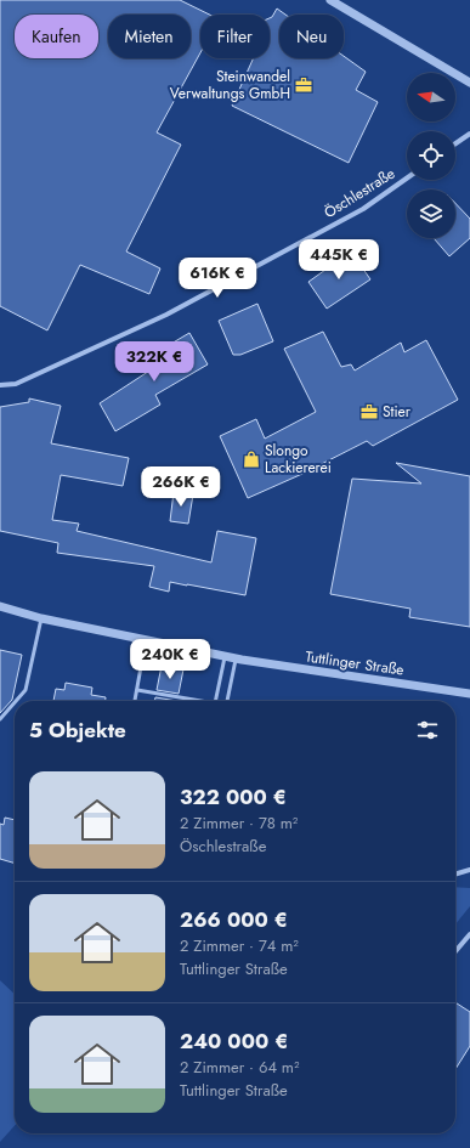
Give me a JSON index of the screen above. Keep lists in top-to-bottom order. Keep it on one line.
{"streets":{"street":["Öschlestraße","Tuttlinger Straße"]},"places":{"office":["Steinwandel Verwaltungs GmbH","Stier"],"shop":["Slongo Lackiererei"]},"north":"left","page":{"chip":["Kaufen","Mieten","Filter","Neu"],"price":["445K €","616K €","322K €","266K €","240K €"],"heading":"5 Objekte","list":[{"name":"322 000 €","note":"2 Zimmer · 78 m² · Öschlestraße"},{"name":"266 000 €","note":"2 Zimmer · 74 m² · Tuttlinger Straße"},{"name":"240 000 €","note":"2 Zimmer · 64 m² · Tuttlinger Straße"}]}}
